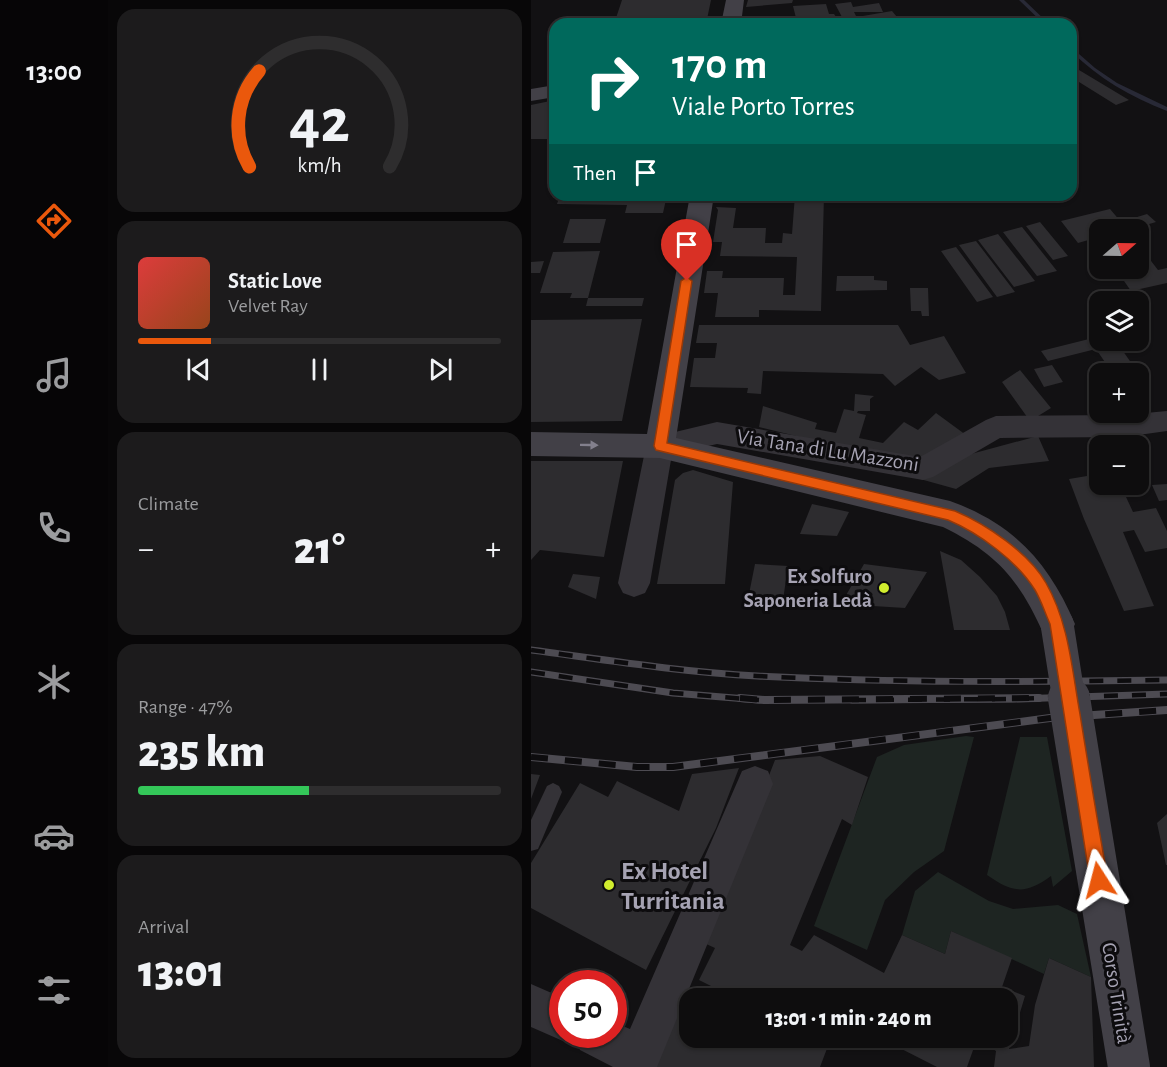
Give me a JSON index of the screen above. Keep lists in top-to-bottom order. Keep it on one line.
{"streets":{"main road":["Corso Trinità"],"street":["Via Tana di Lu Mazzoni"]},"crossings":[["Via Tana di Lu Mazzoni","Corso Trinità"]],"places":["Ex Solfuro Saponeria Ledà","Ex Hotel Turritania"],"north":"right","page":{"tabs":"13:00","turn":["170 m","Viale Porto Torres"],"then":"Then","map_buttons":["+","−"],"song":["Static Love","Velvet Ray"],"tile":["Climate",["Range · 47%","235 km"],["Arrival","13:01"]],"heat":["−","21°","+"],"limit":"50","trip":"13:01 · 1 min · 240 m","gauge":["42","km/h"]}}
